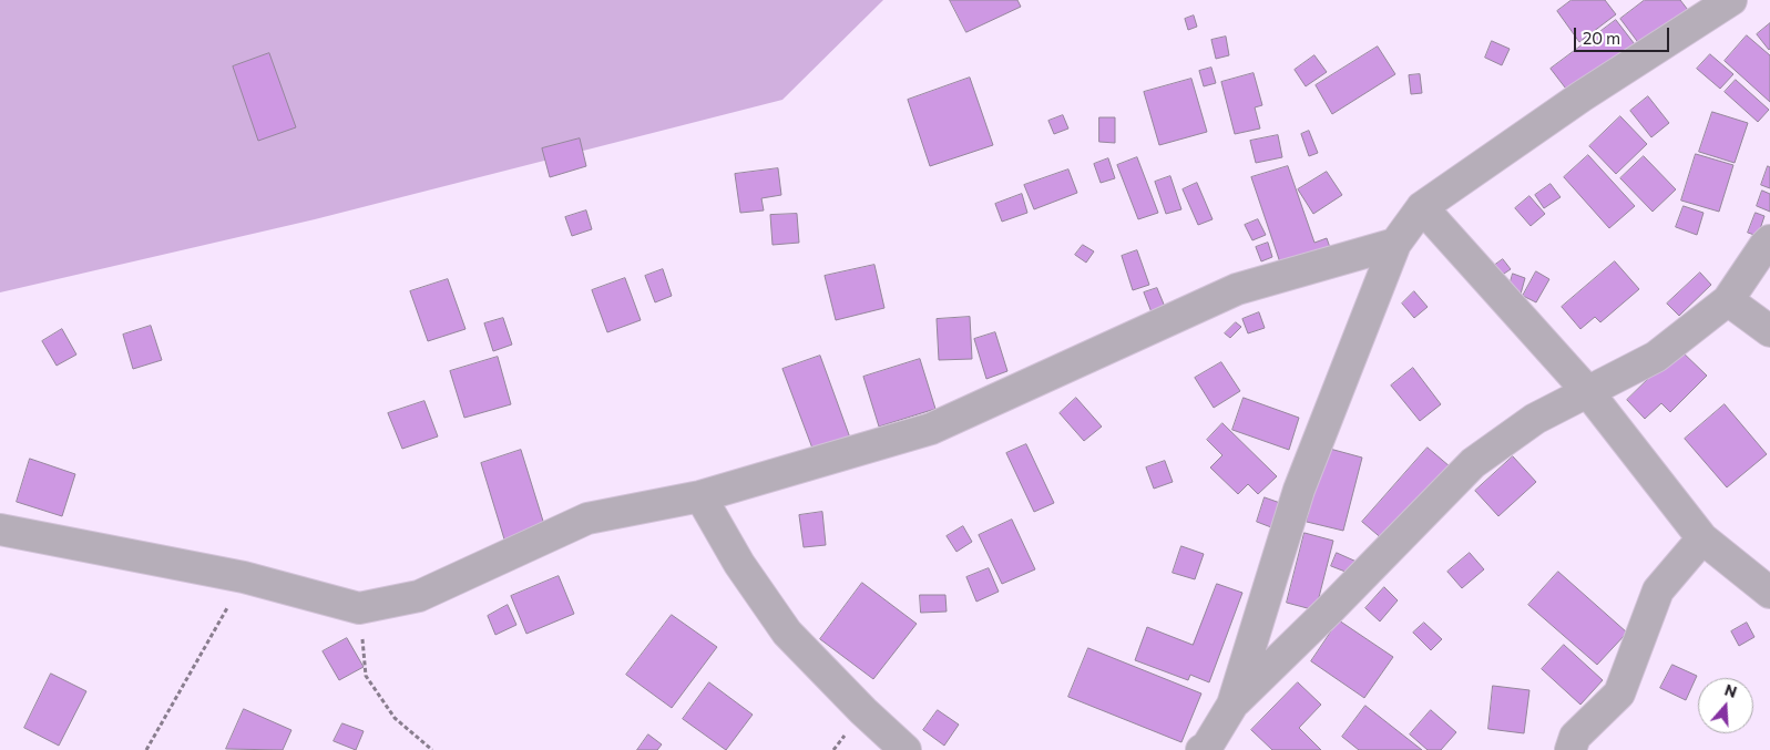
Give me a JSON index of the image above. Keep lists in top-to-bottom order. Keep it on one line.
{"scale_bar":"20 m","north":"top"}
